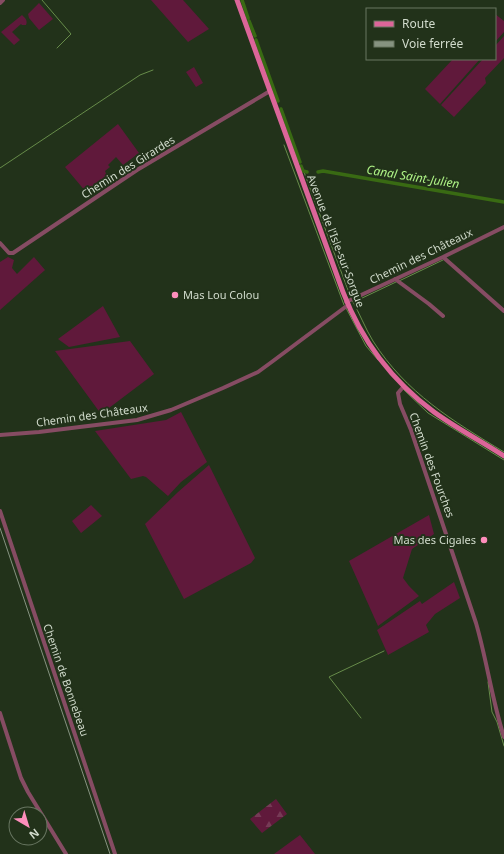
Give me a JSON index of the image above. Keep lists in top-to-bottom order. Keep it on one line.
{"streets":{"main road":["Avenue de l'Isle-sur-Sorgue"],"street":["Chemin des Girardes","Chemin des Châteaux","Chemin des Fourches","Chemin de Bonnebeau"]},"crossings":[["Chemin des Girardes","Avenue de l'Isle-sur-Sorgue"],["Avenue de l'Isle-sur-Sorgue","Chemin des Châteaux"],["Avenue de l'Isle-sur-Sorgue","Chemin des Fourches"]],"water":["Canal Saint-Julien"],"places":["Mas Lou Colou","Mas des Cigales"],"legend":["Route","Voie ferrée"],"north":"bottom right"}
